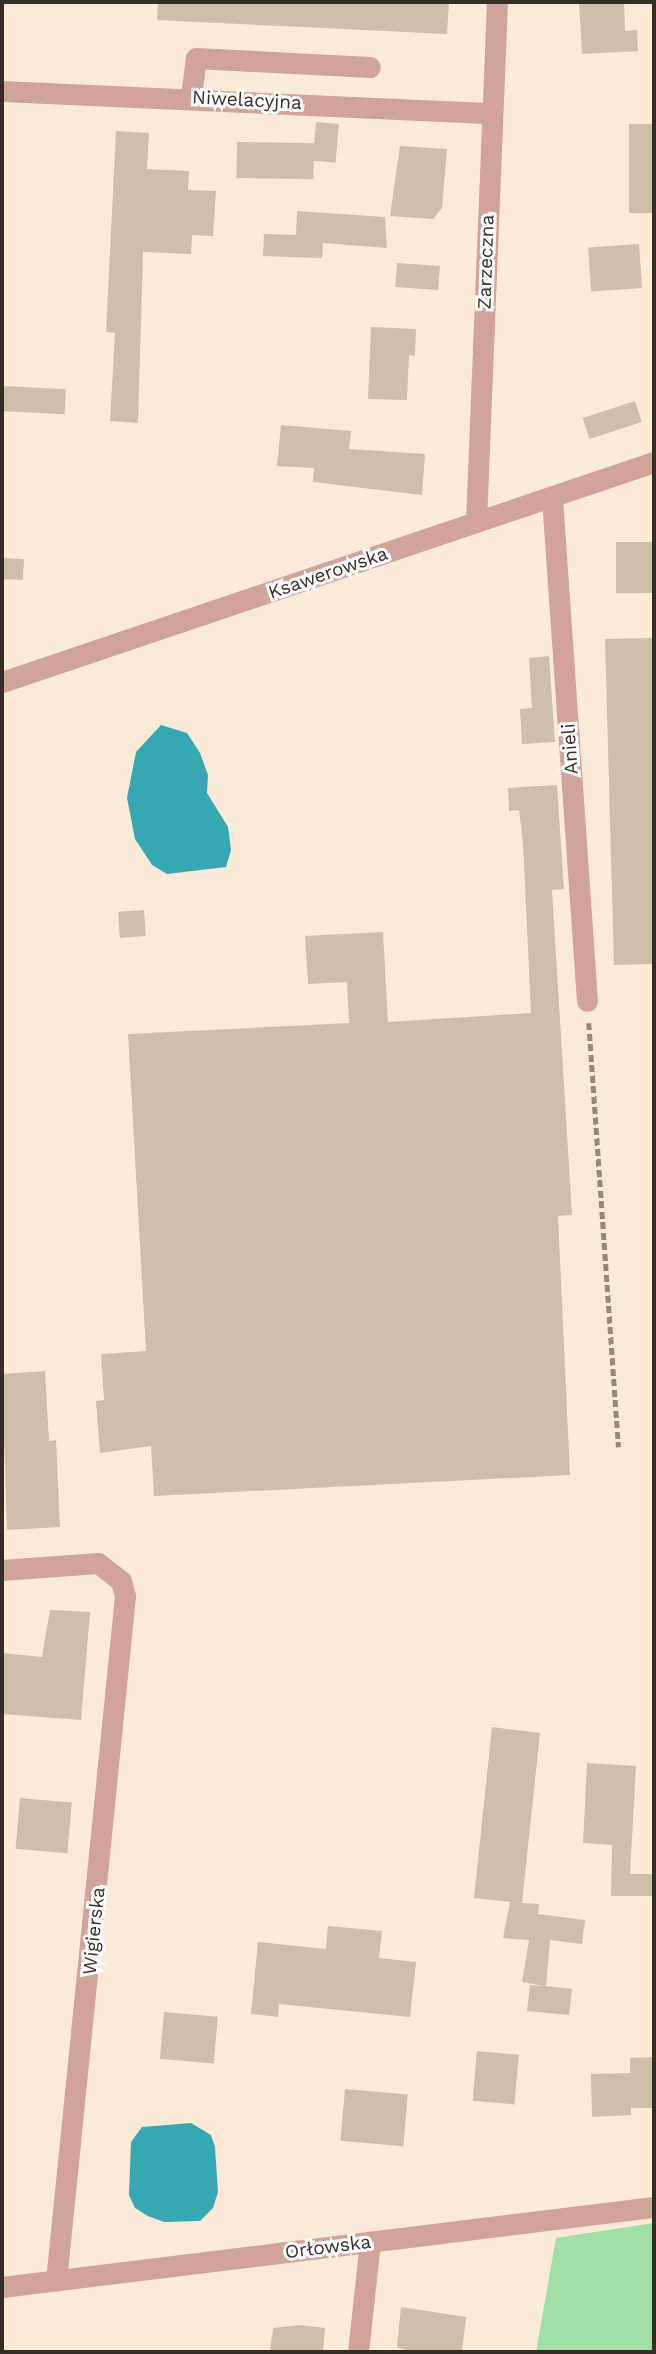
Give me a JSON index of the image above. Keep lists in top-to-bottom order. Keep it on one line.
{"streets":{"street":["Niwelacyjna","Zarzeczna","Ksawerowska","Anieli","Wigierska","Orłowska"]},"crossings":[["Niwelacyjna","Zarzeczna"],["Zarzeczna","Ksawerowska"],["Ksawerowska","Anieli"],["Wigierska","Orłowska"]]}
